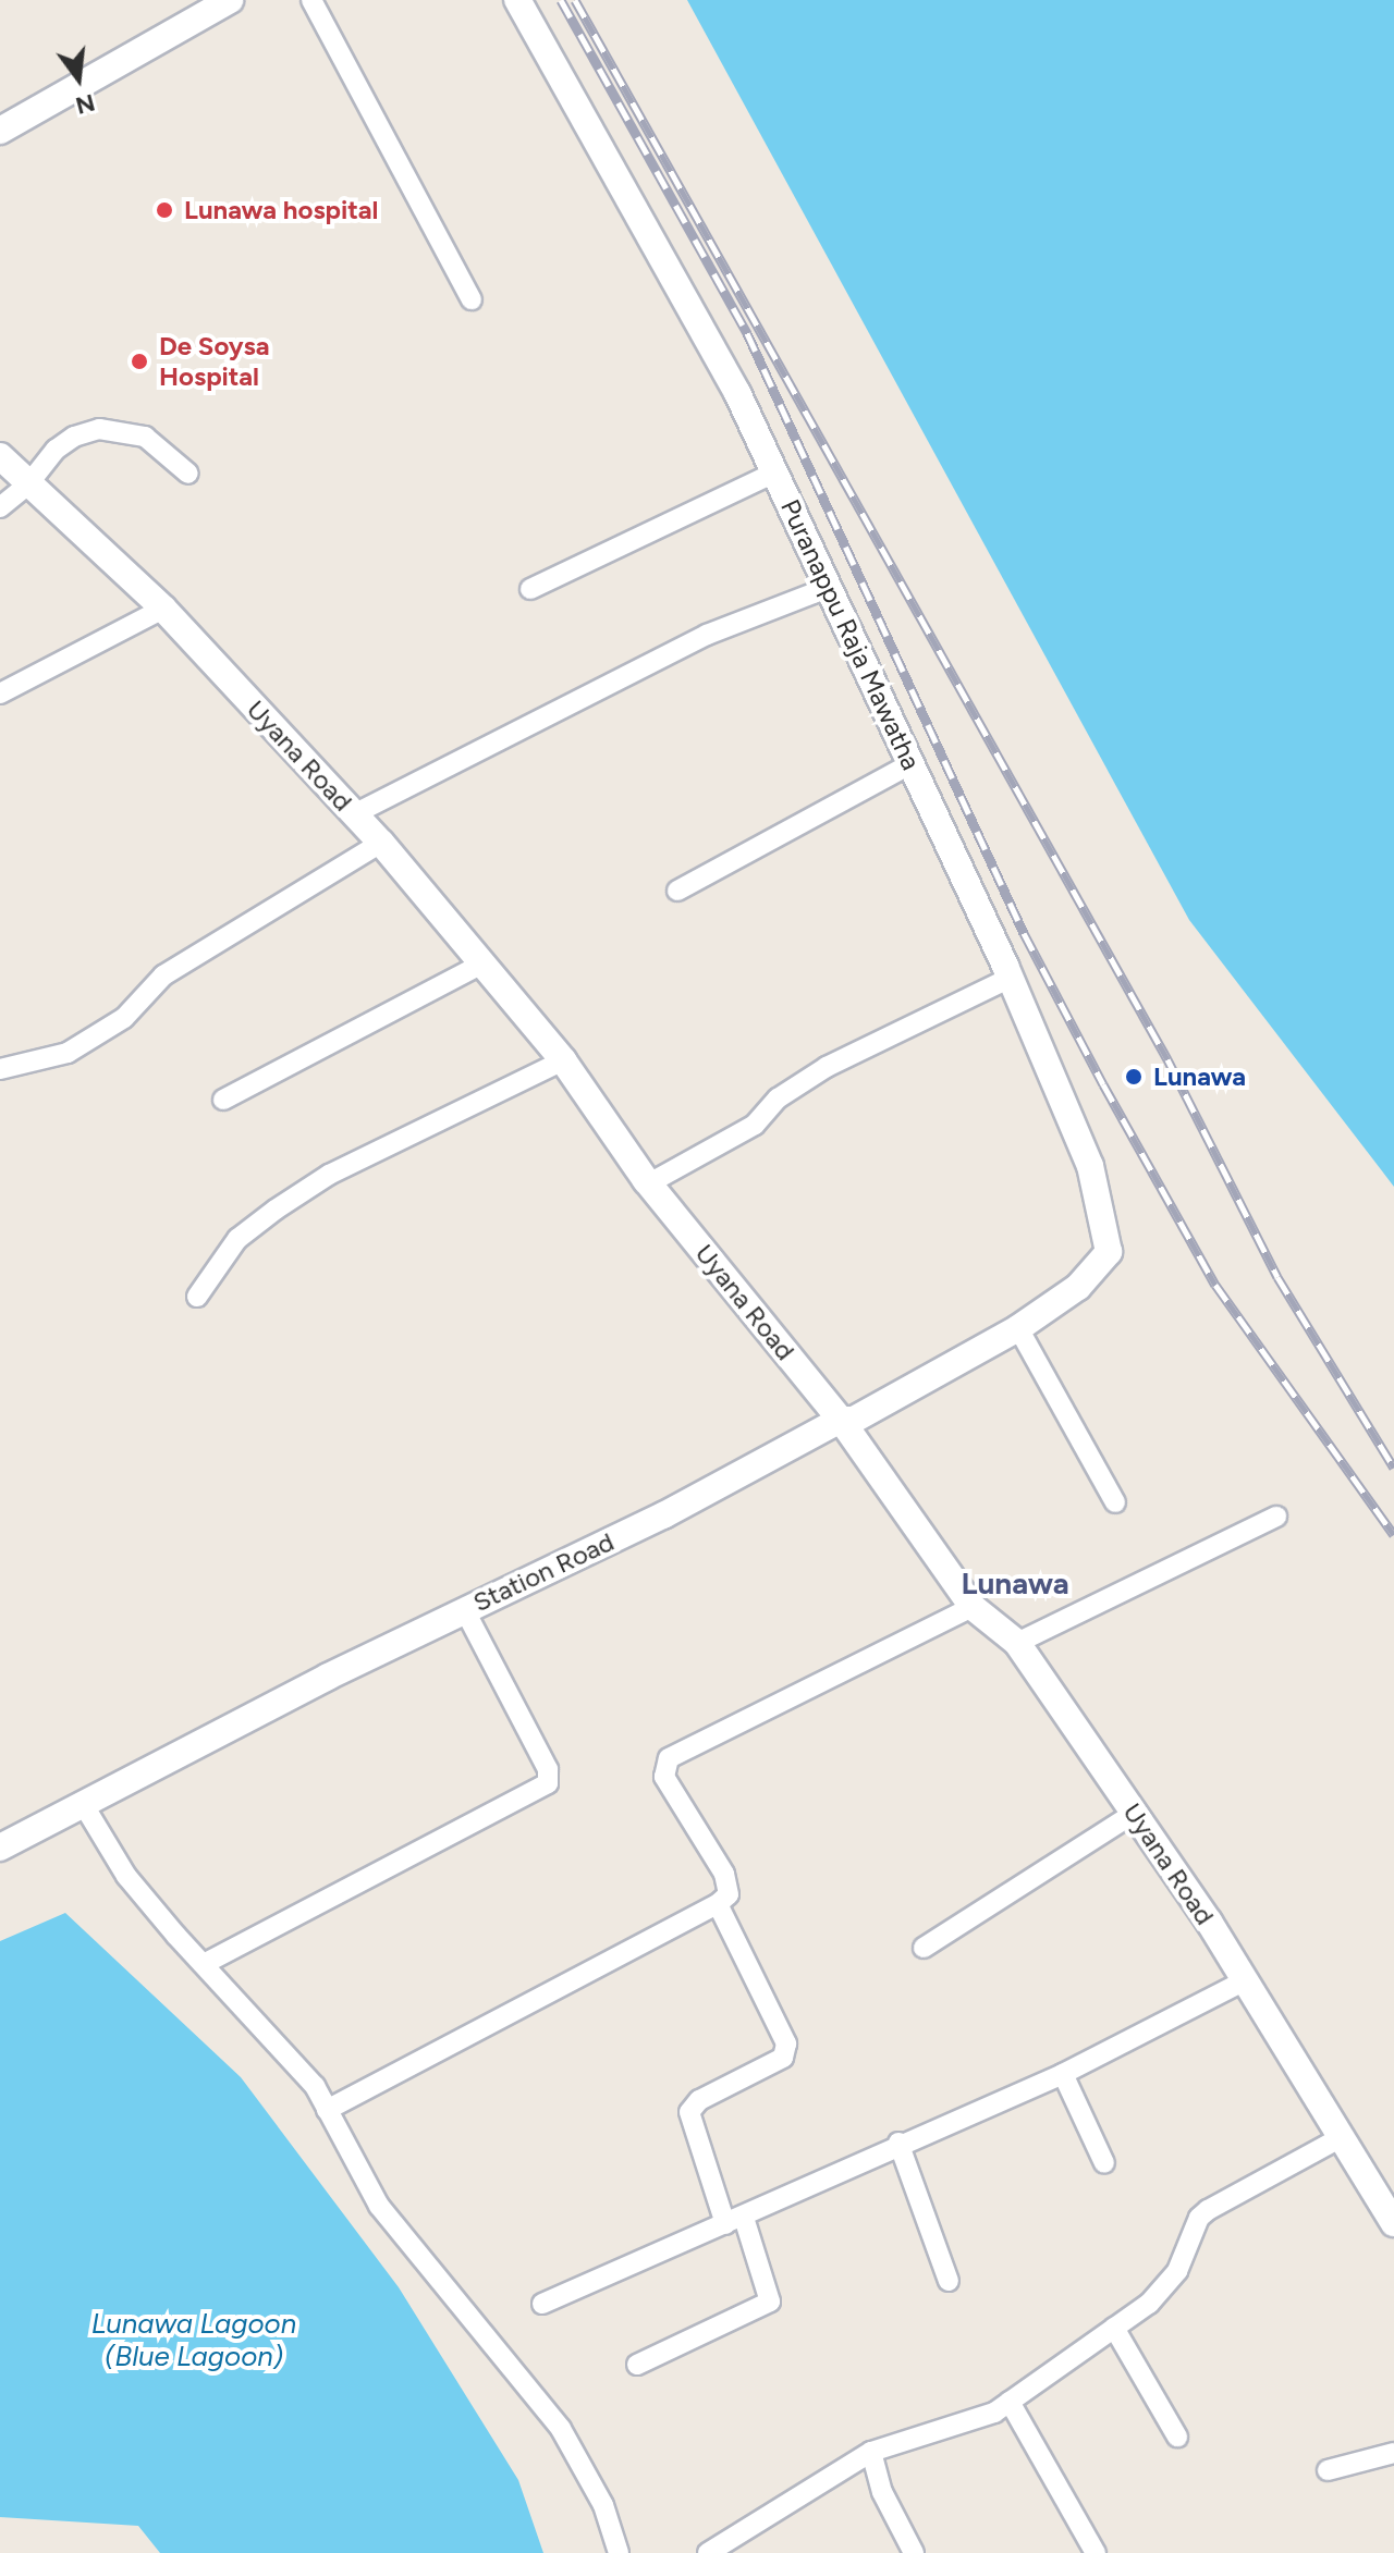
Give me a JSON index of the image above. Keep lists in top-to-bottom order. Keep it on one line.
{"streets":{"street":["Puranappu Raja Mawatha","Uyana Road","Station Road"]},"crossings":[["Puranappu Raja Mawatha","Station Road"],["Uyana Road","Station Road"]],"districts":["Lunawa"],"water":["Lunawa Lagoon (Blue Lagoon)"],"places":["Lunawa hospital","De Soysa Hospital","Lunawa"],"north":"bottom"}
